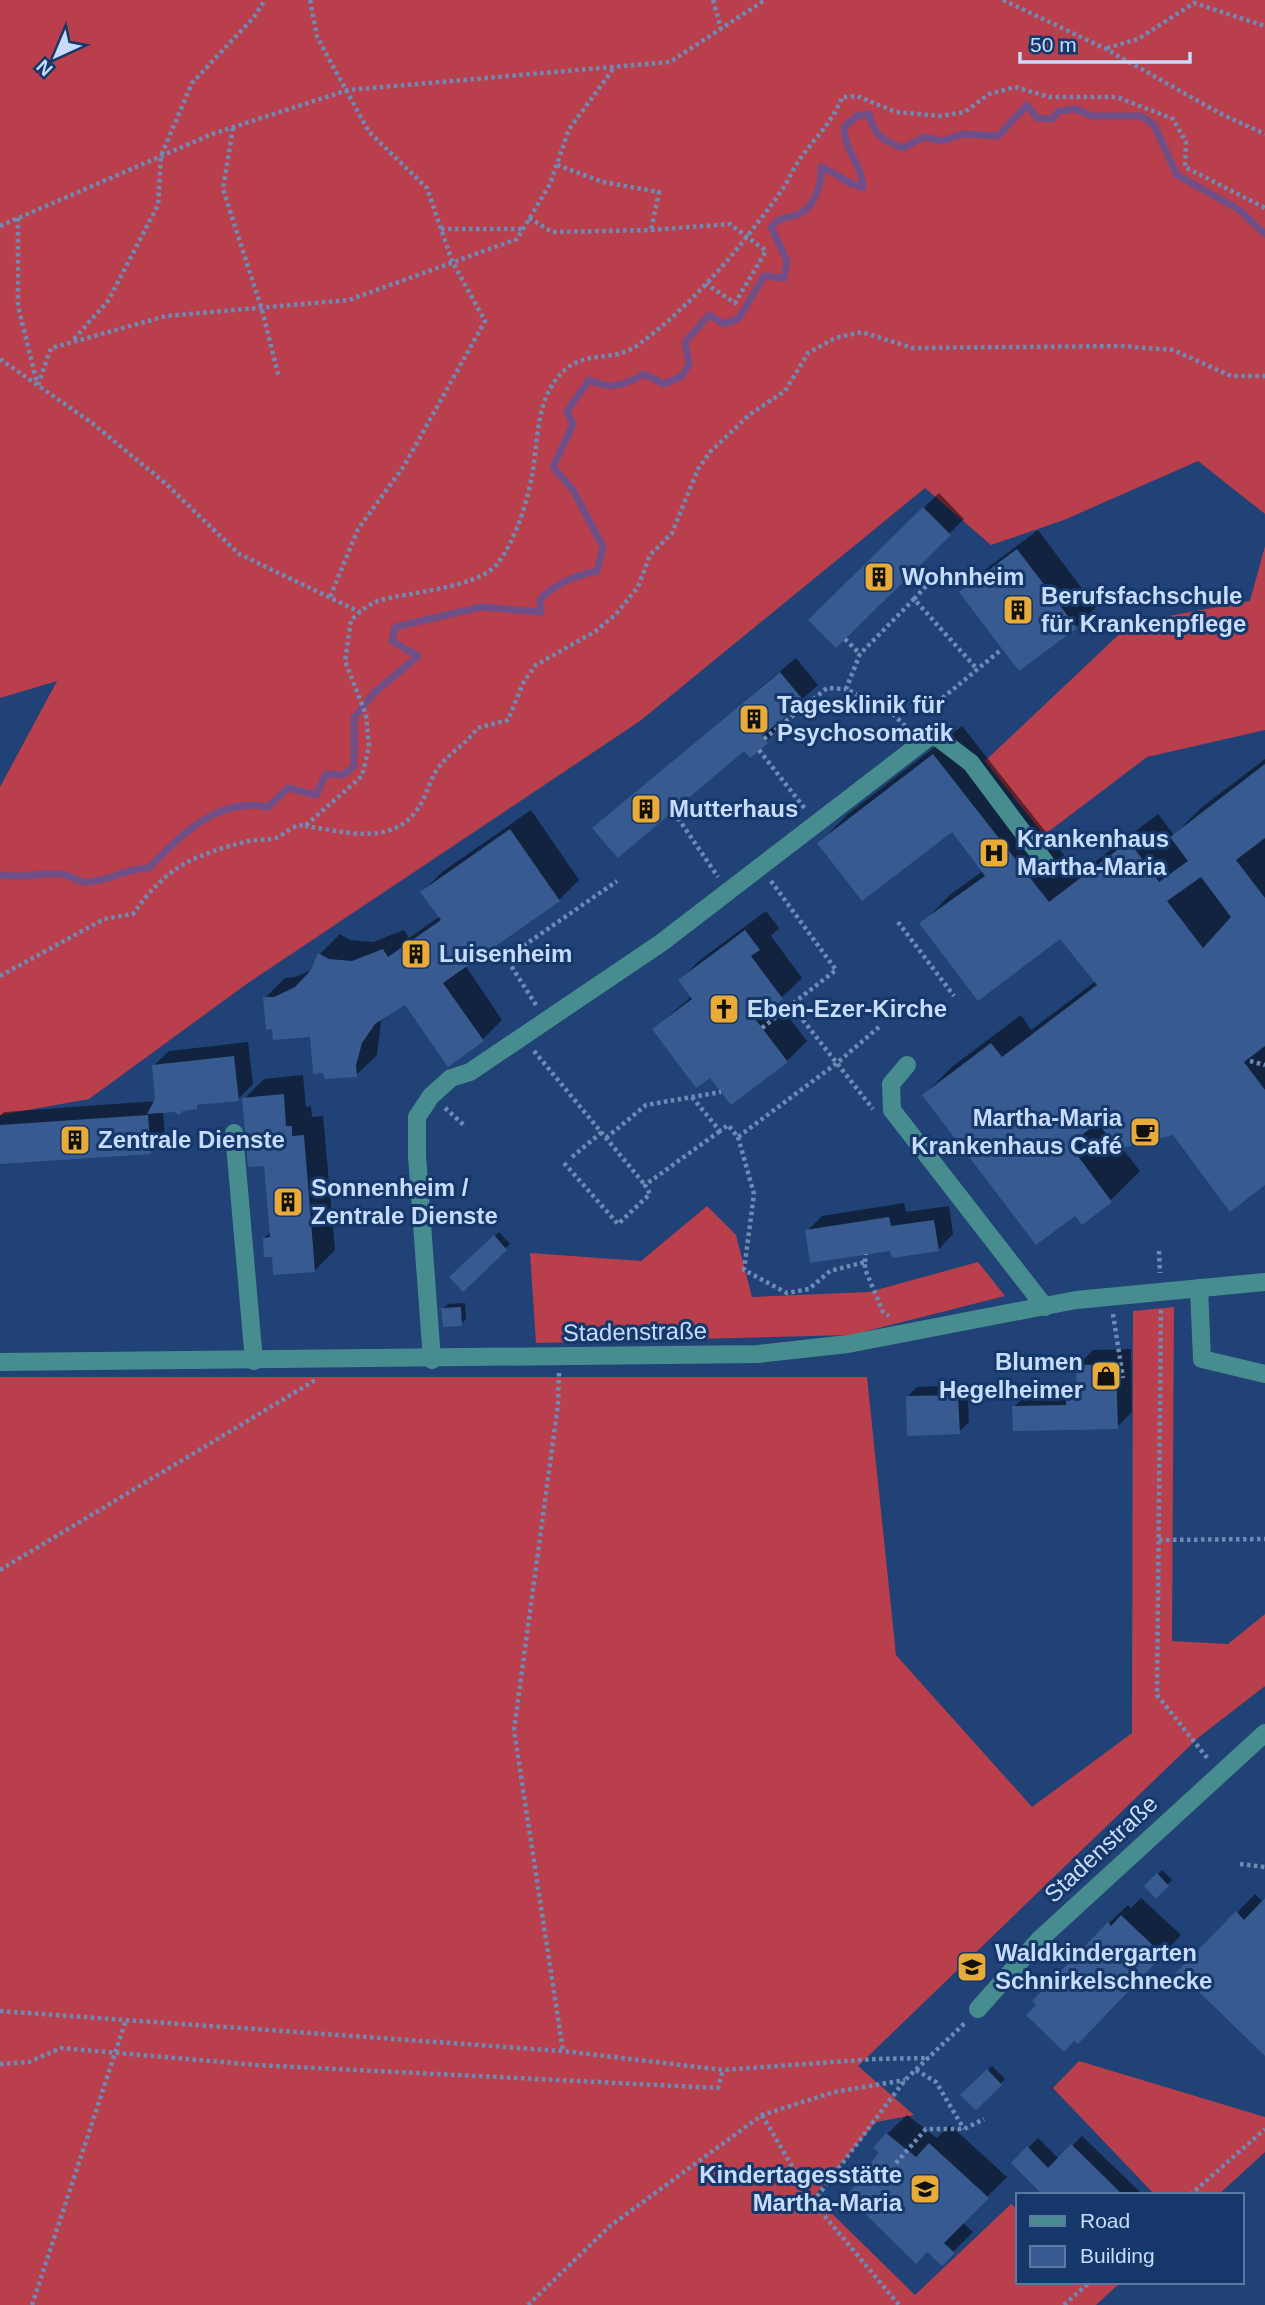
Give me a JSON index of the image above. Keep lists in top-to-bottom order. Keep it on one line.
{"streets":{"street":["Stadenstraße"]},"places":{"building":["Wohnheim","Berufsfachschule für Krankenpflege","Tagesklinik für Psychosomatik","Mutterhaus","Luisenheim","Zentrale Dienste","Sonnenheim / Zentrale Dienste"],"hospital":["Krankenhaus Martha-Maria"],"church":["Eben-Ezer-Kirche"],"cafe":["Martha-Maria Krankenhaus Café"],"shop":["Blumen Hegelheimer"],"school or university":["Waldkindergarten Schnirkelschnecke","Kindertagesstätte Martha-Maria"]},"legend":["Road","Building"],"scale_bar":"50 m","north":"bottom left"}
